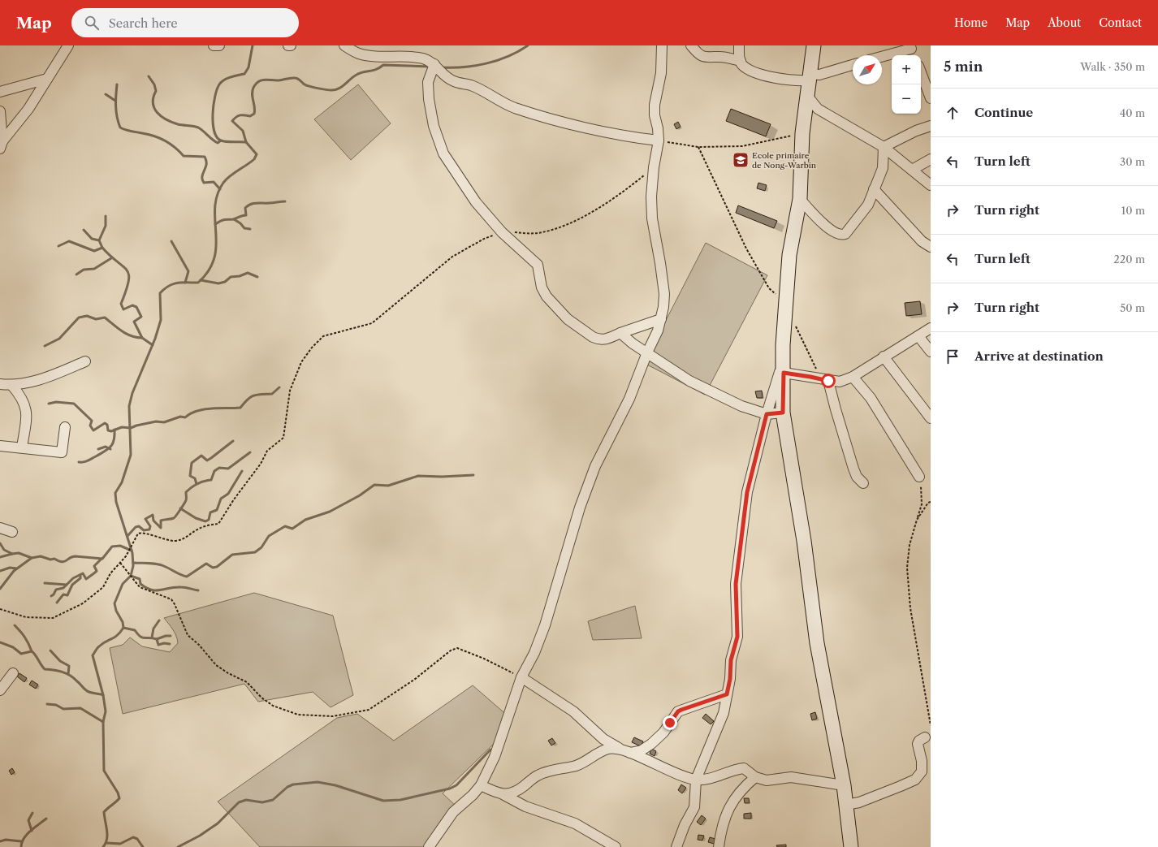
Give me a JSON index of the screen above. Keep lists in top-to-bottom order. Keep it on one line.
{"places":{"school or university":["Ecole primaire de Nong-Warbin"]},"north":"top right","page":{"header":"Map","search":"Search here","nav":["Home","Map","About","Contact"],"heading":["5 min","Walk · 350 m"],"map_buttons":["+","−"],"list":[["Continue","40 m"],["Turn left","30 m"],["Turn right","10 m"],["Turn left","220 m"],["Turn right","50 m"],"Arrive at destination"]}}
